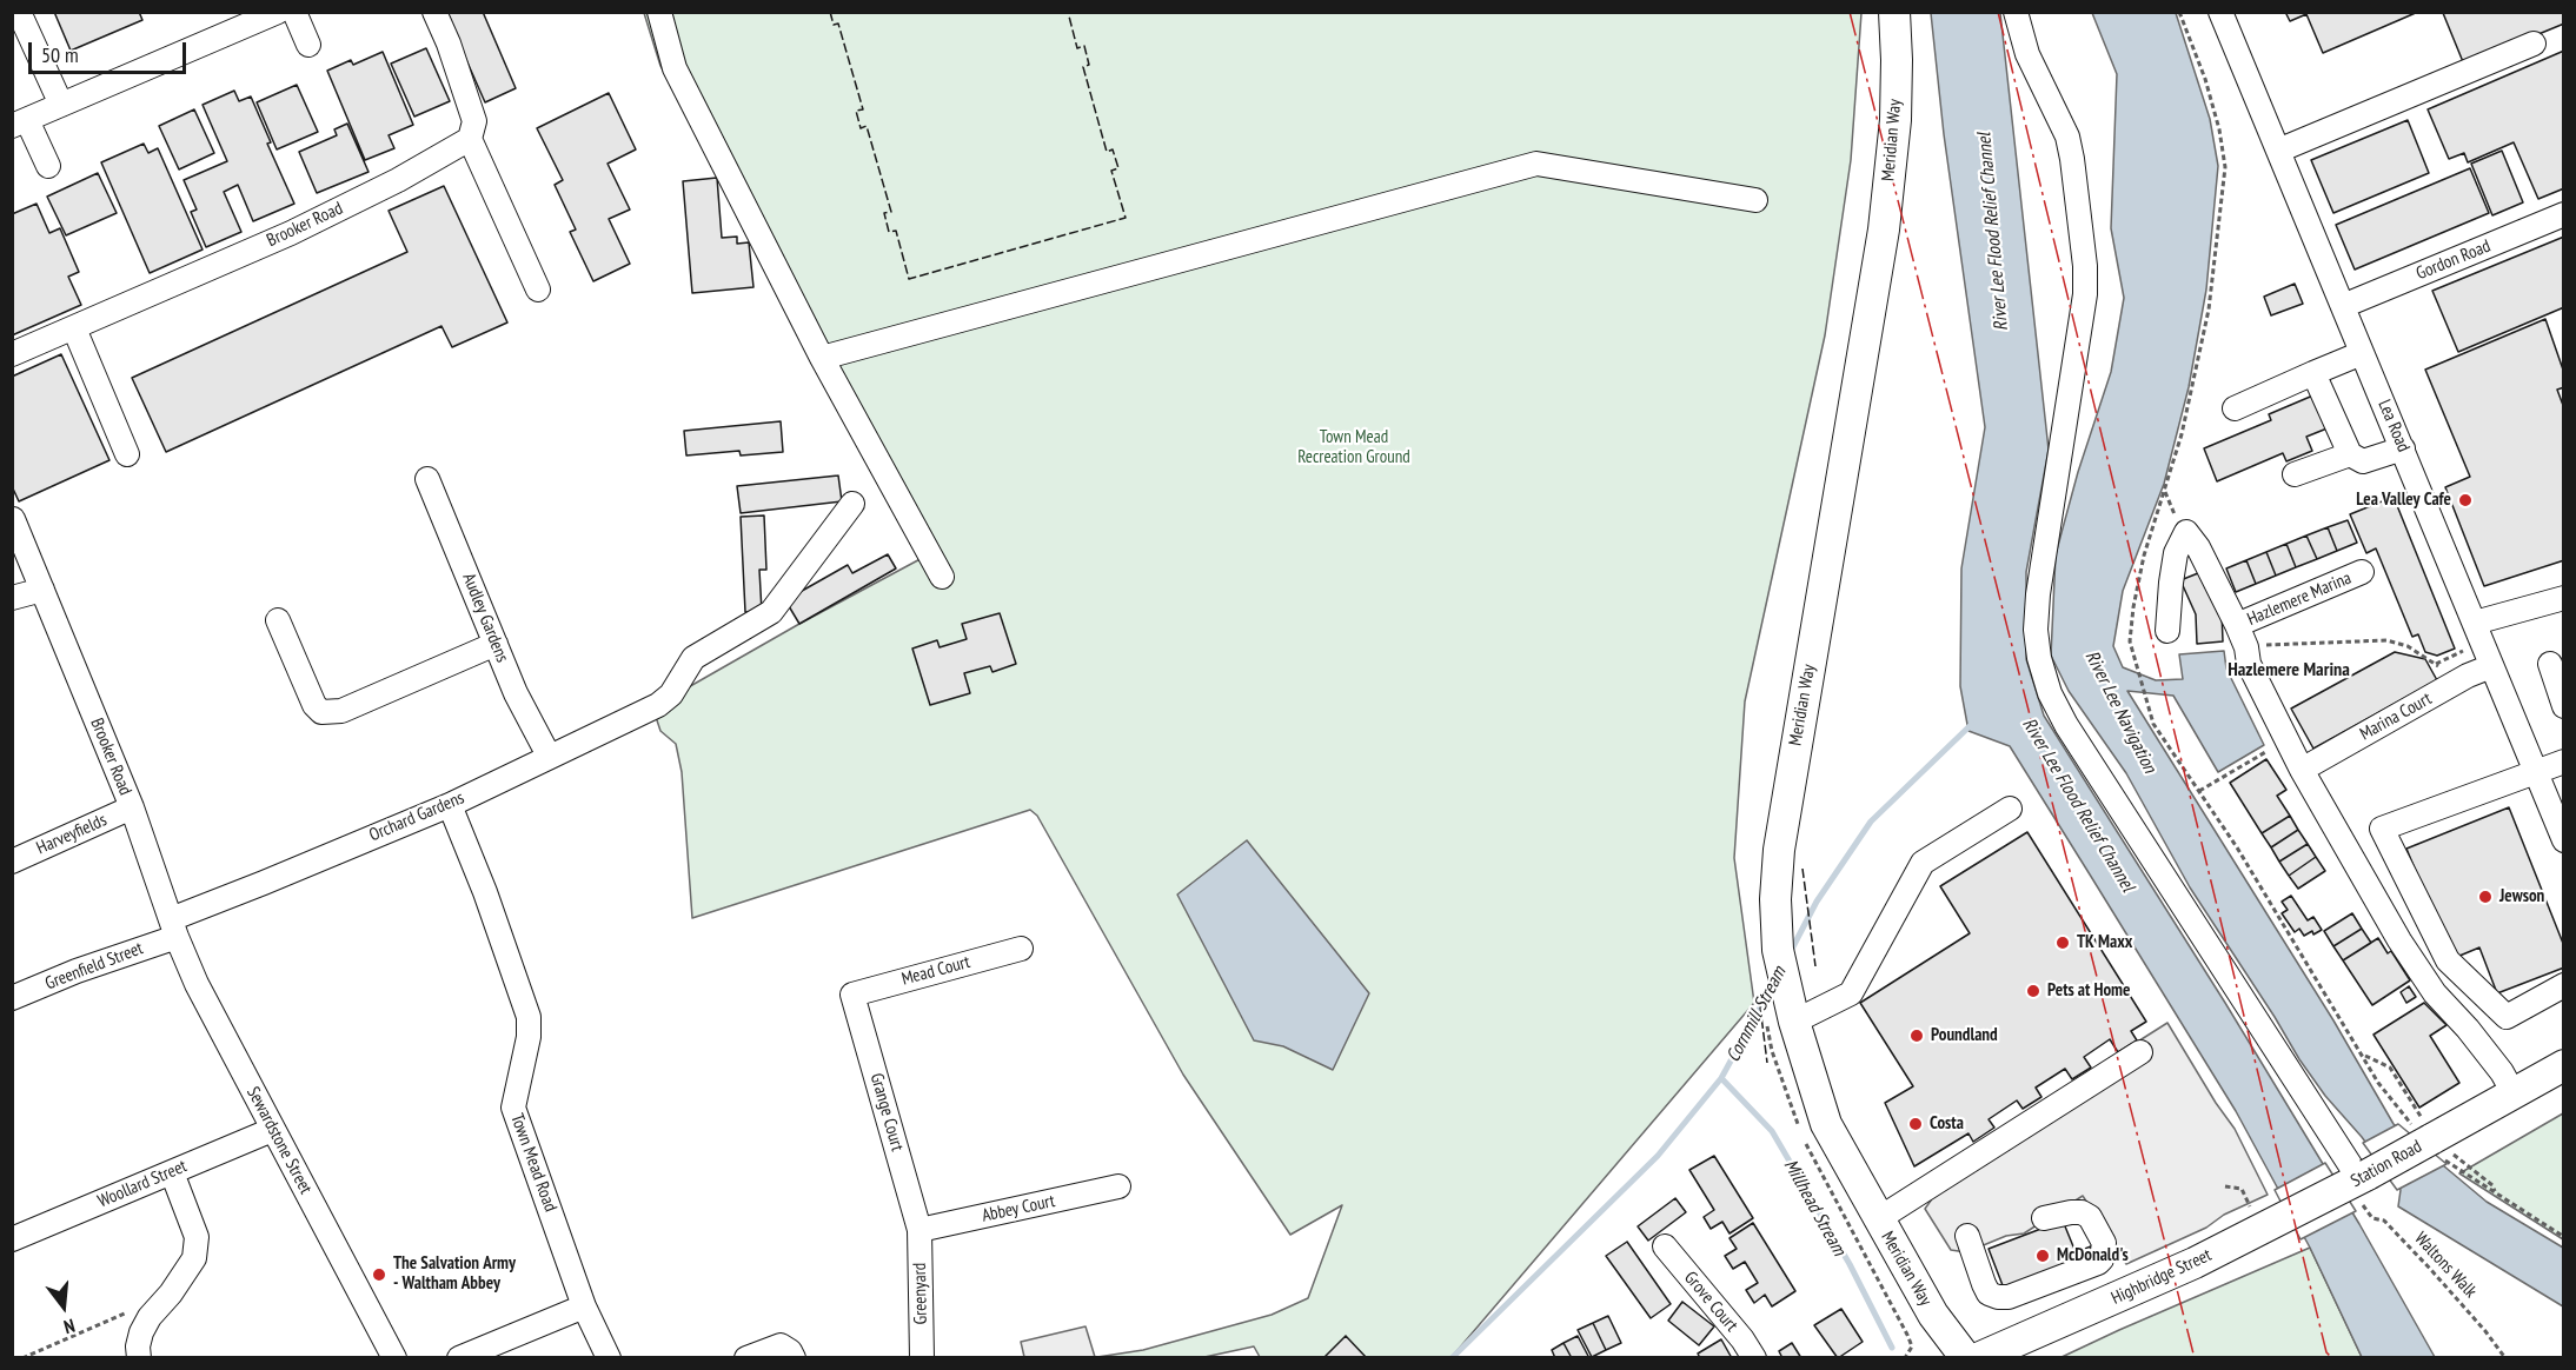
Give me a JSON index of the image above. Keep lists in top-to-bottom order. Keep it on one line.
{"streets":{"main road":["Meridian Way","Station Road","Highbridge Street"],"street":["Brooker Road","Gordon Road","Lea Road","Hazlemere Marina","Audley Gardens","Marina Court","Orchard Gardens","Harveyfields","Greenfield Street","Mead Court","Grange Court","Sewardstone Street","Town Mead Road","Woollard Street","Abbey Court","Greenyard","Grove Court"],"path":["Waltons Walk"]},"crossings":[["Brooker Road","Orchard Gardens"],["Brooker Road","Harveyfields"],["Brooker Road","Greenfield Street"],["Brooker Road","Sewardstone Street"],["Gordon Road","Lea Road"],["Lea Road","Marina Court"],["Hazlemere Marina","Marina Court"],["Audley Gardens","Orchard Gardens"],["Orchard Gardens","Greenfield Street"],["Orchard Gardens","Sewardstone Street"],["Orchard Gardens","Town Mead Road"],["Greenfield Street","Sewardstone Street"],["Mead Court","Grange Court"],["Grange Court","Abbey Court"],["Grange Court","Greenyard"],["Sewardstone Street","Woollard Street"],["Station Road","Waltons Walk"],["Station Road","Highbridge Street"],["Abbey Court","Greenyard"],["Waltons Walk","Highbridge Street"]],"districts":["Hazlemere Marina"],"water":["River Lee Flood Relief Channel","River Lee Navigation","Cornmill Stream","Millhead Stream"],"parks":["Town Mead Recreation Ground"],"places":["Lea Valley Cafe","Jewson","TK Maxx","Pets at Home","Poundland","Costa","McDonald's","The Salvation Army - Waltham Abbey"],"scale_bar":"50 m","north":"bottom"}
